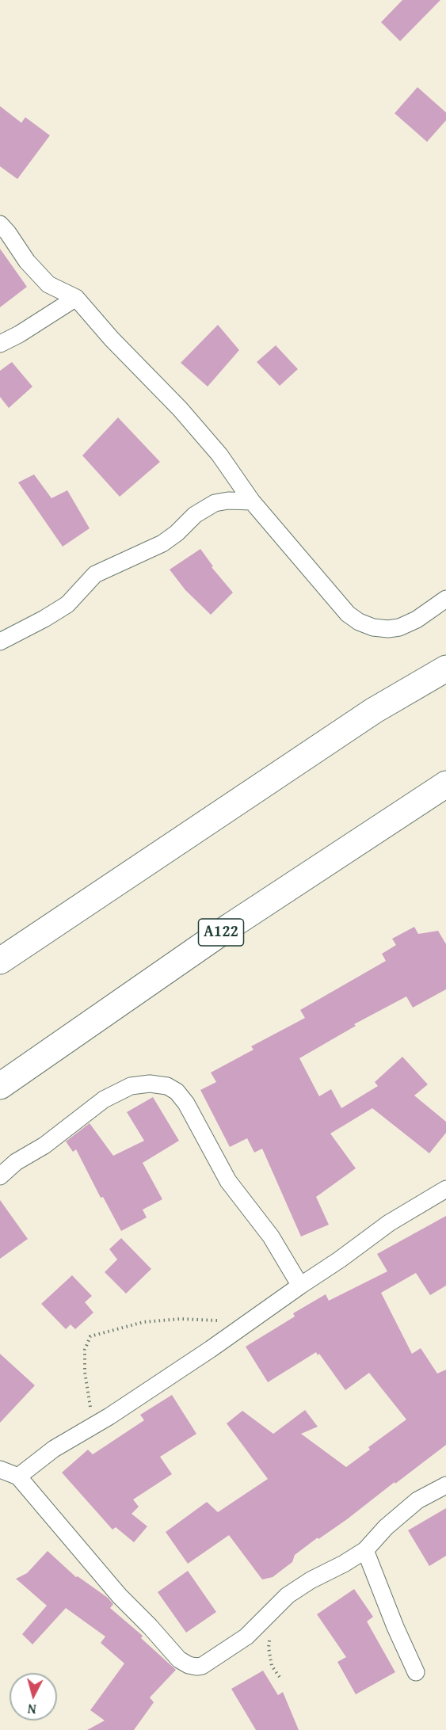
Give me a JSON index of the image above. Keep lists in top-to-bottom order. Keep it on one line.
{"streets":{"highway":["A122"]},"north":"bottom"}
